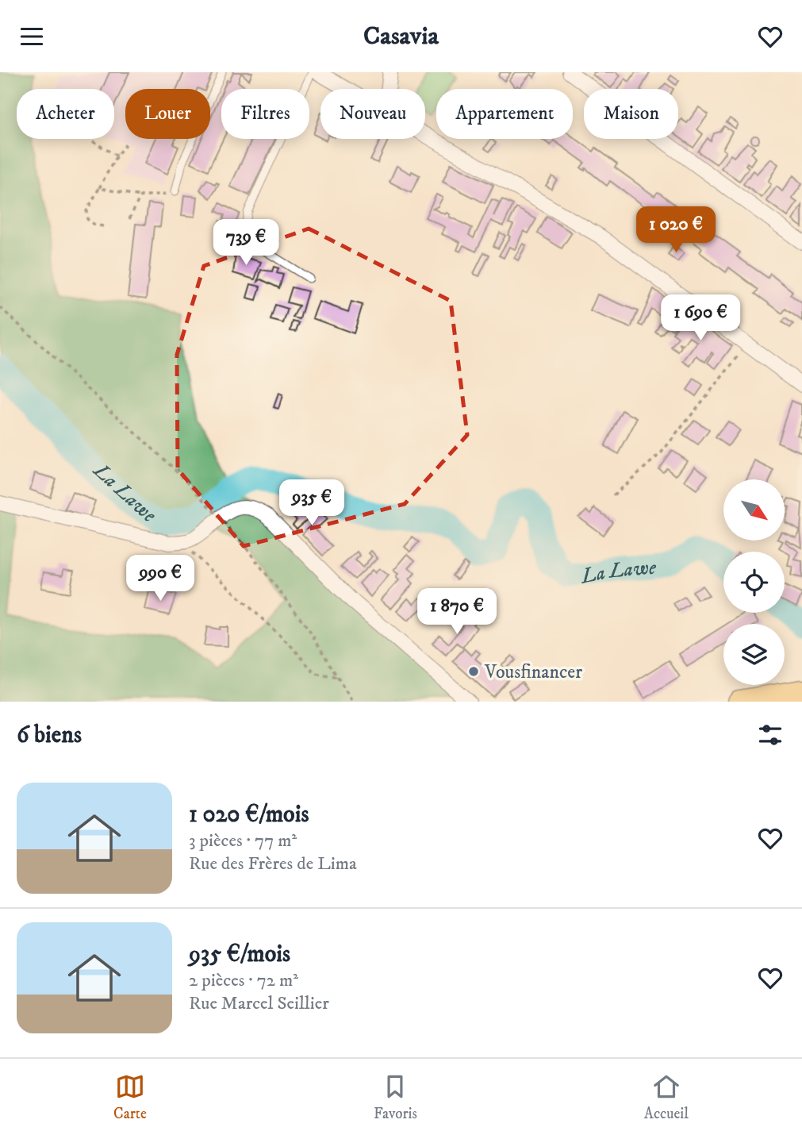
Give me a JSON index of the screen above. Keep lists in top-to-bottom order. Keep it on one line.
{"water":["La Lawe"],"places":["Vousfinancer"],"north":"bottom right","page":{"header":"Casavia","chip":["Acheter","Louer","Filtres","Nouveau","Appartement","Maison"],"price":["1 020 €","739 €","1 690 €","935 €","990 €","1 870 €"],"heading":"6 biens","list":[{"name":"1 020 €/mois","note":"3 pièces · 77 m² · Rue des Frères de Lima"},{"name":"935 €/mois","note":"2 pièces · 72 m² · Rue Marcel Seillier"}],"tabs":["Carte","Favoris","Accueil"]}}
